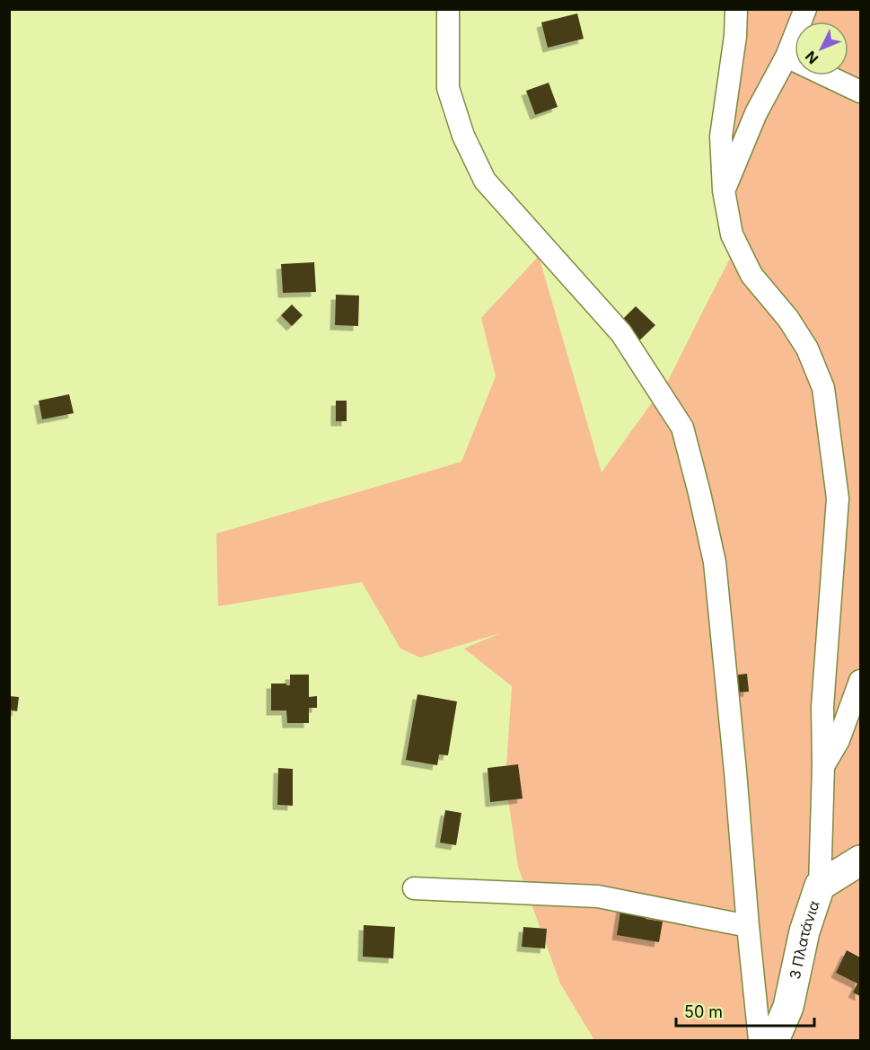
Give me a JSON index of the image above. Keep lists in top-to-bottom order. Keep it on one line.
{"streets":{"street":["3 Πλατάνια"]},"scale_bar":"50 m","north":"bottom left"}
